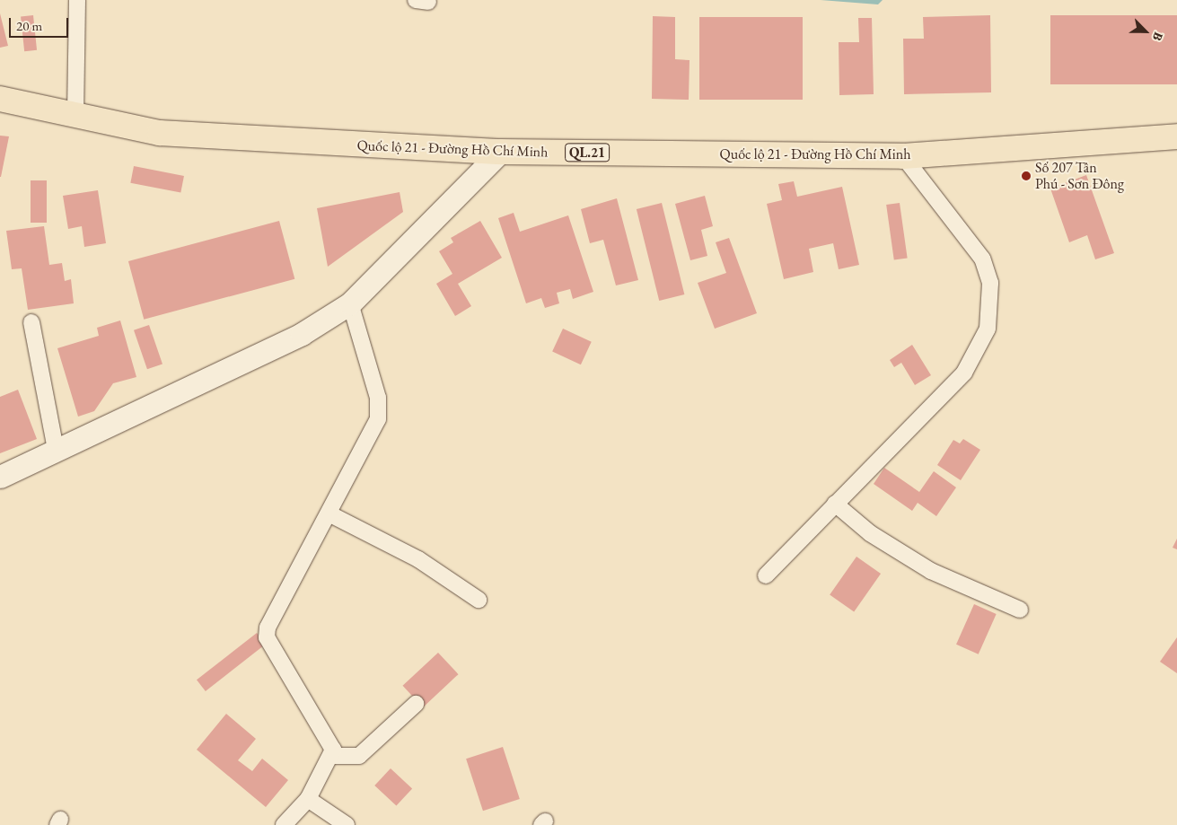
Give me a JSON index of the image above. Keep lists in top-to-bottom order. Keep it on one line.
{"streets":{"highway":["Quốc lộ 21 - Đường Hồ Chí Minh","QL.21"]},"places":["Số 207 Tân Phú - Sơn Đông"],"scale_bar":"20 m","north":"bottom right"}
